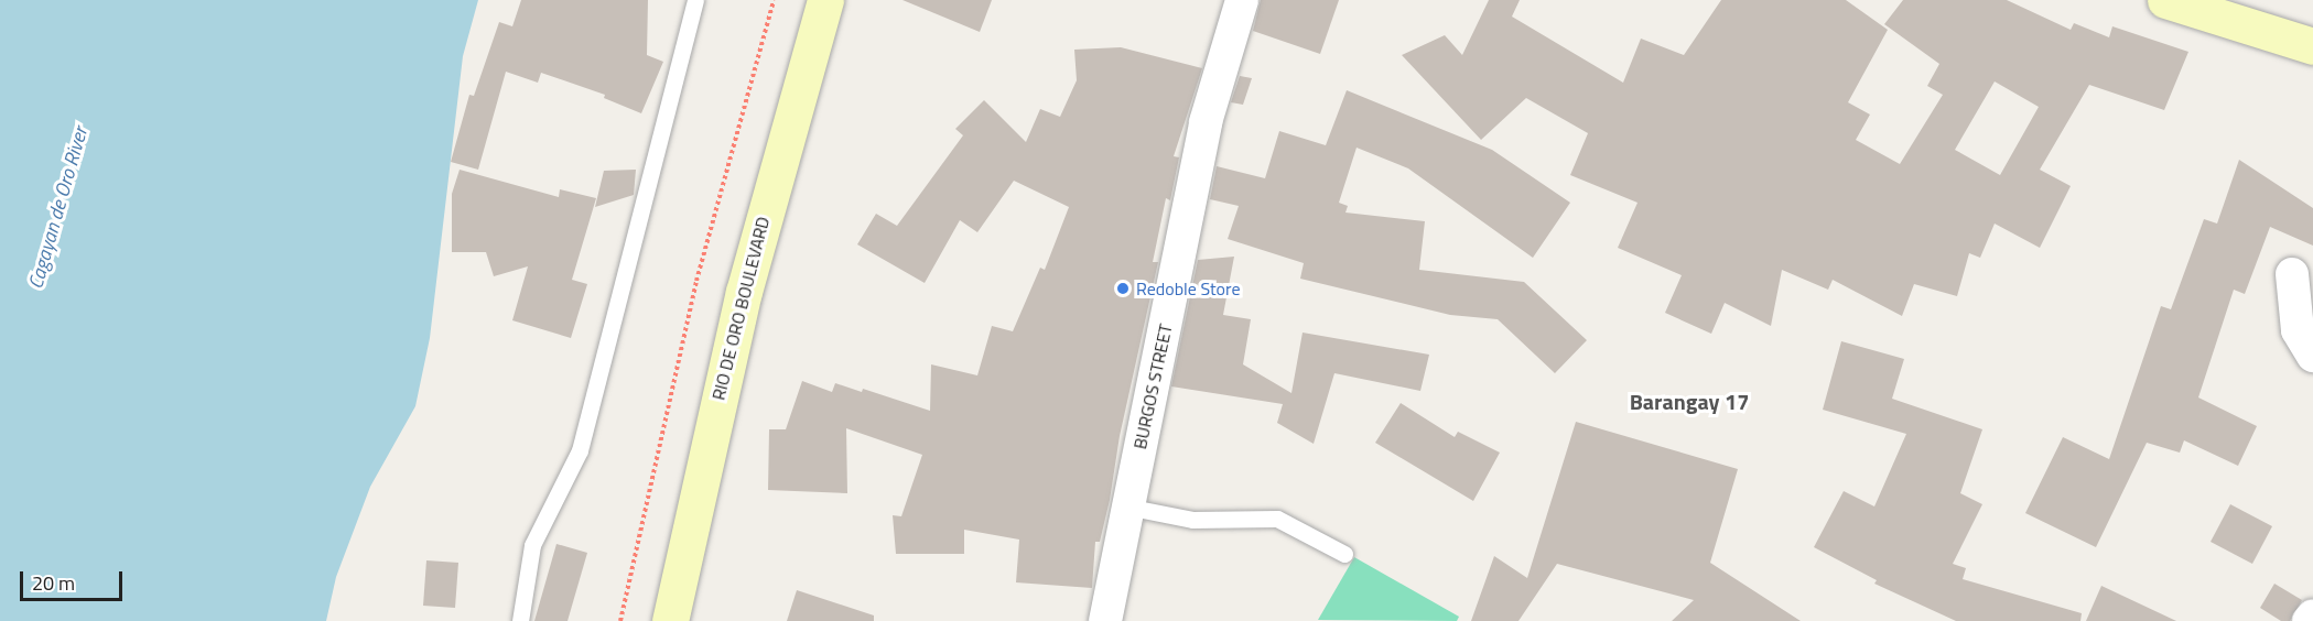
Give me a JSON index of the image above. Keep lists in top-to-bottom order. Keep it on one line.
{"streets":{"main road":["RIO DE ORO BOULEVARD"],"street":["BURGOS STREET"]},"districts":["Barangay 17"],"water":["Cagayan de Oro River"],"places":["Redoble Store"],"scale_bar":"20 m"}
